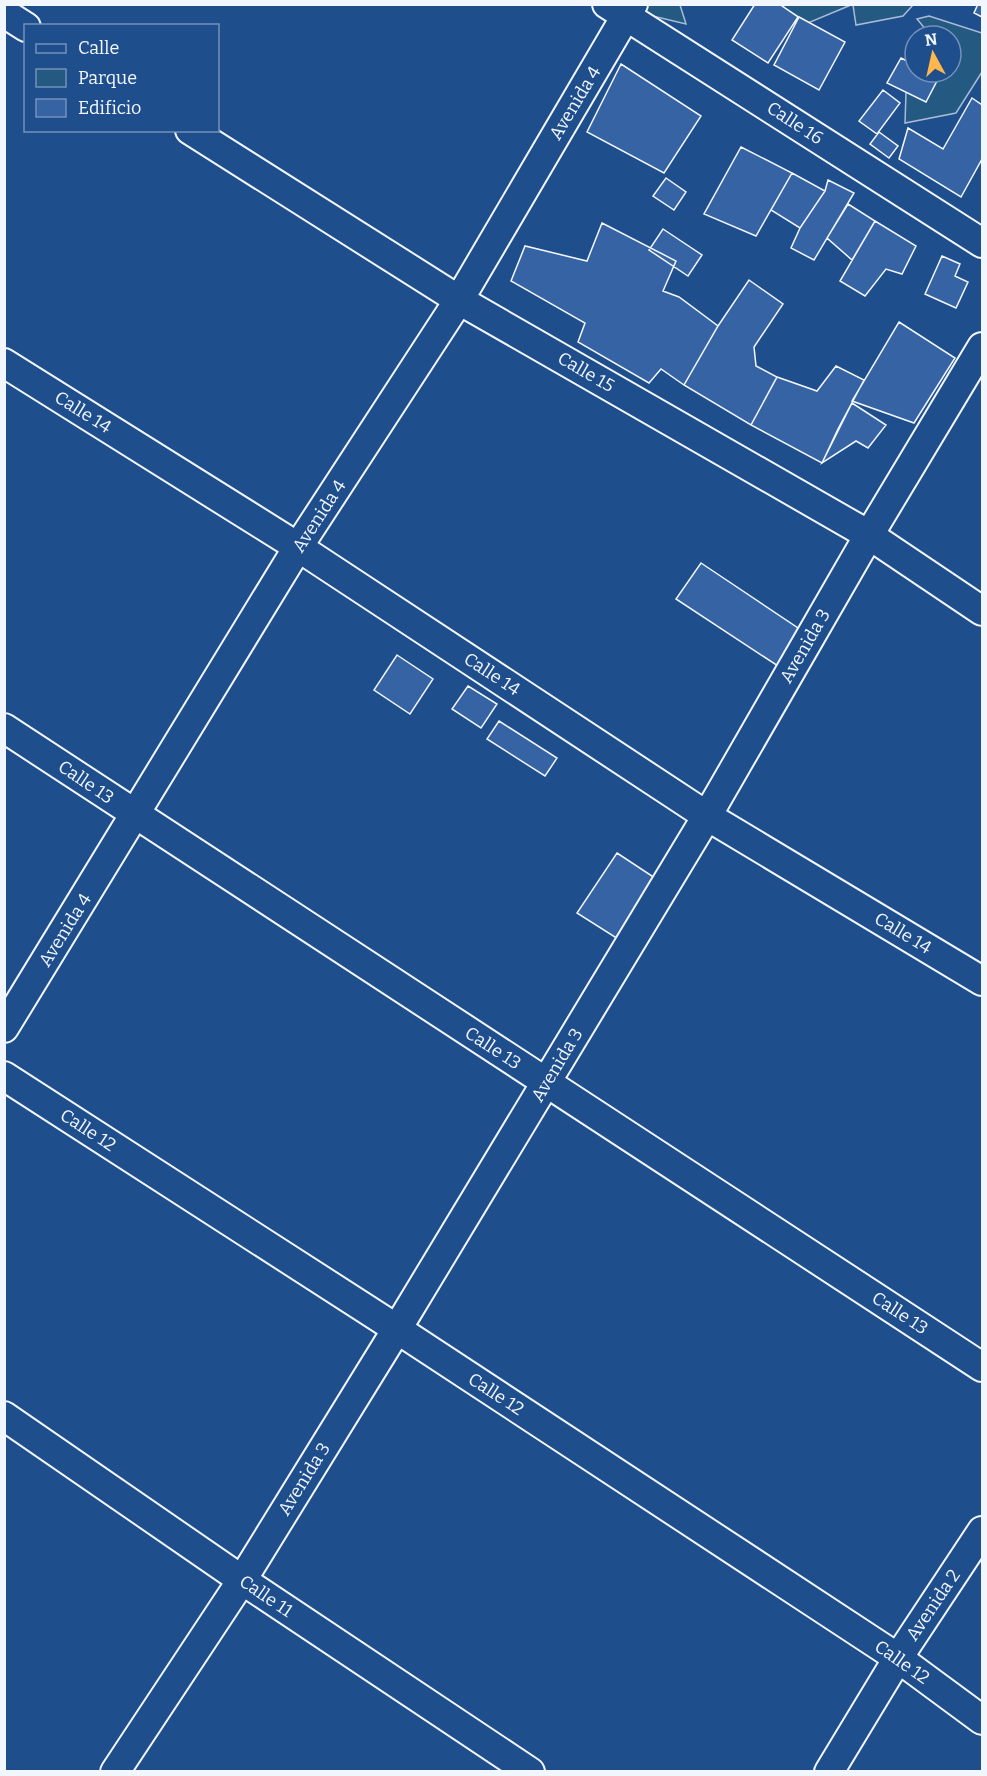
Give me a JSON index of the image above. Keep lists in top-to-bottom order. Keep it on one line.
{"streets":{"street":["Avenida 4","Calle 16","Calle 15","Calle 14","Avenida 3","Calle 13","Calle 12","Calle 11","Avenida 2"]},"crossings":[["Avenida 4","Calle 16"],["Avenida 4","Calle 15"],["Avenida 4","Calle 14"],["Avenida 4","Calle 13"],["Calle 15","Avenida 3"],["Calle 14","Avenida 3"],["Avenida 3","Calle 13"],["Avenida 3","Calle 12"],["Avenida 3","Calle 11"],["Calle 12","Avenida 2"]],"legend":["Calle","Parque","Edificio"],"north":"top"}
